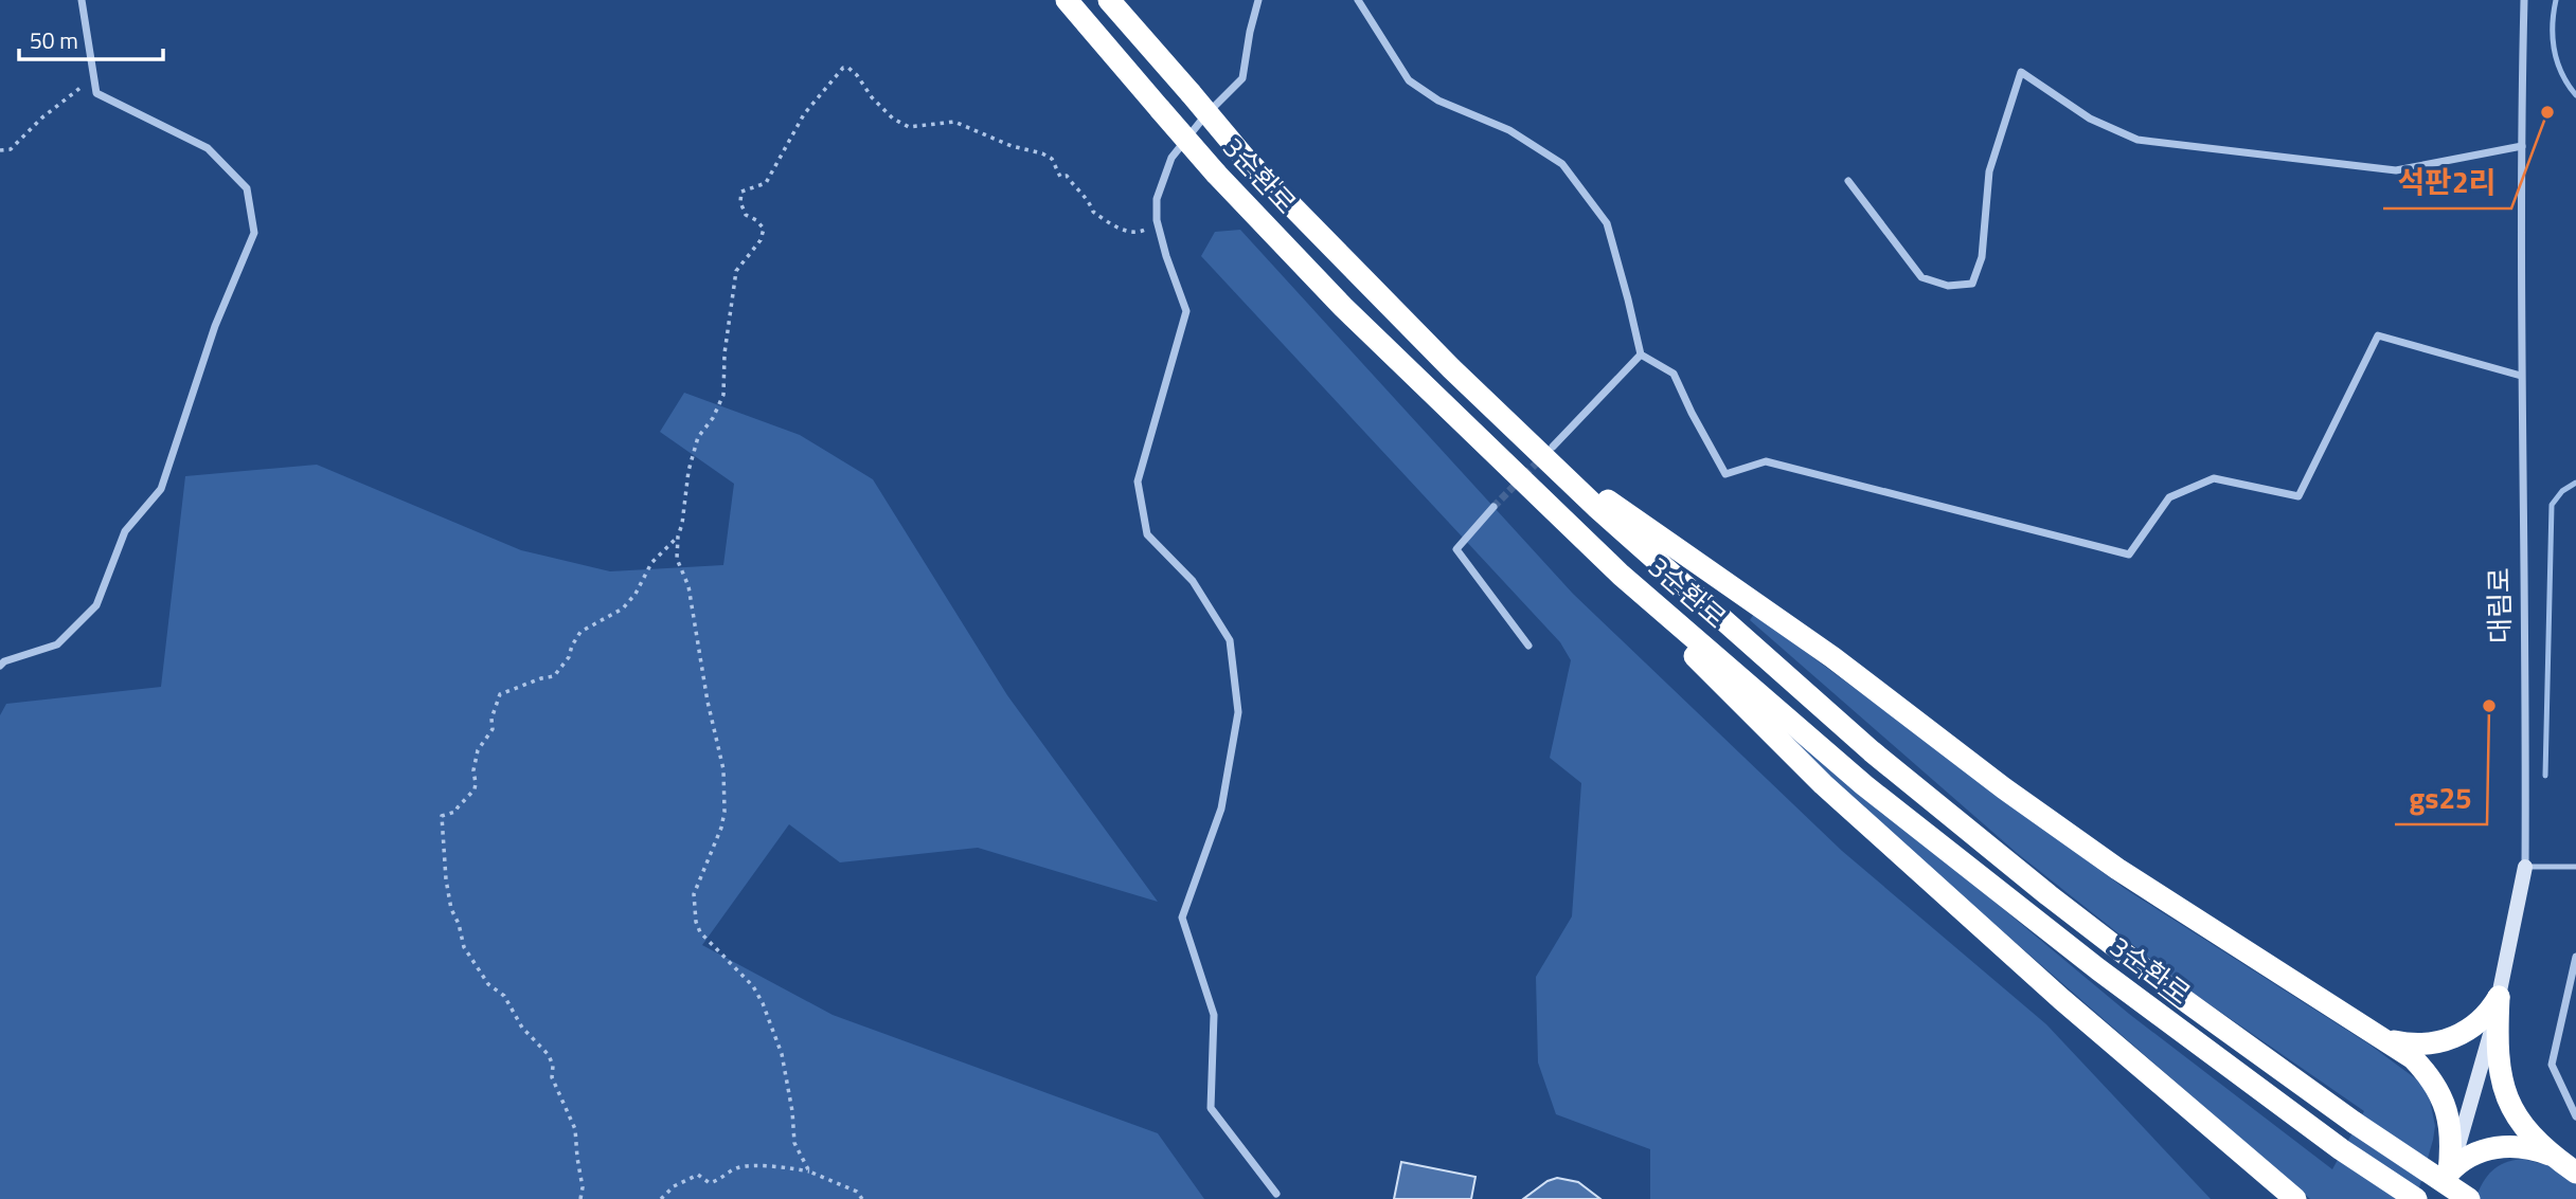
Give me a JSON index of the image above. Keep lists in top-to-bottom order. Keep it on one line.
{"streets":{"highway":["3순환로"],"street":["대림로"]},"places":["석판2리","gs25"],"scale_bar":"50 m"}
